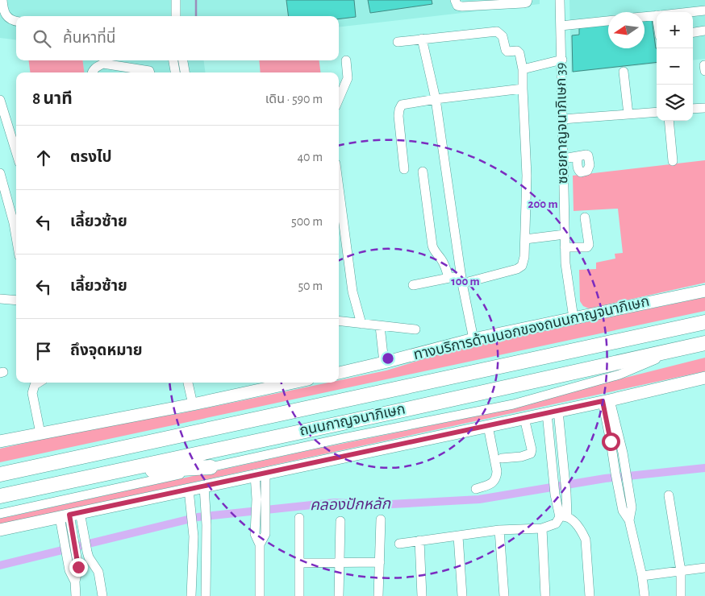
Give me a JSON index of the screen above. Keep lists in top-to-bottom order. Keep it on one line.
{"streets":{"highway":["ถนนกาญจนาภิเษก"],"main road":["ทางบริการด้านนอกของถนนกาญจนาภิเษก"],"street":["ซอยกาญจนาภิเษก 39"]},"crossings":[["ซอยกาญจนาภิเษก 39","ทางบริการด้านนอกของถนนกาญจนาภิเษก"]],"water":["คลองปักหลัก"],"north":"left","page":{"map_buttons":["+","−"],"search":"ค้นหาที่นี่","heading":["8 นาที","เดิน · 590 m"],"list":[["ตรงไป","40 m"],["เลี้ยวซ้าย","500 m"],["เลี้ยวซ้าย","50 m"],"ถึงจุดหมาย"]},"rings":["200 m","100 m"]}
